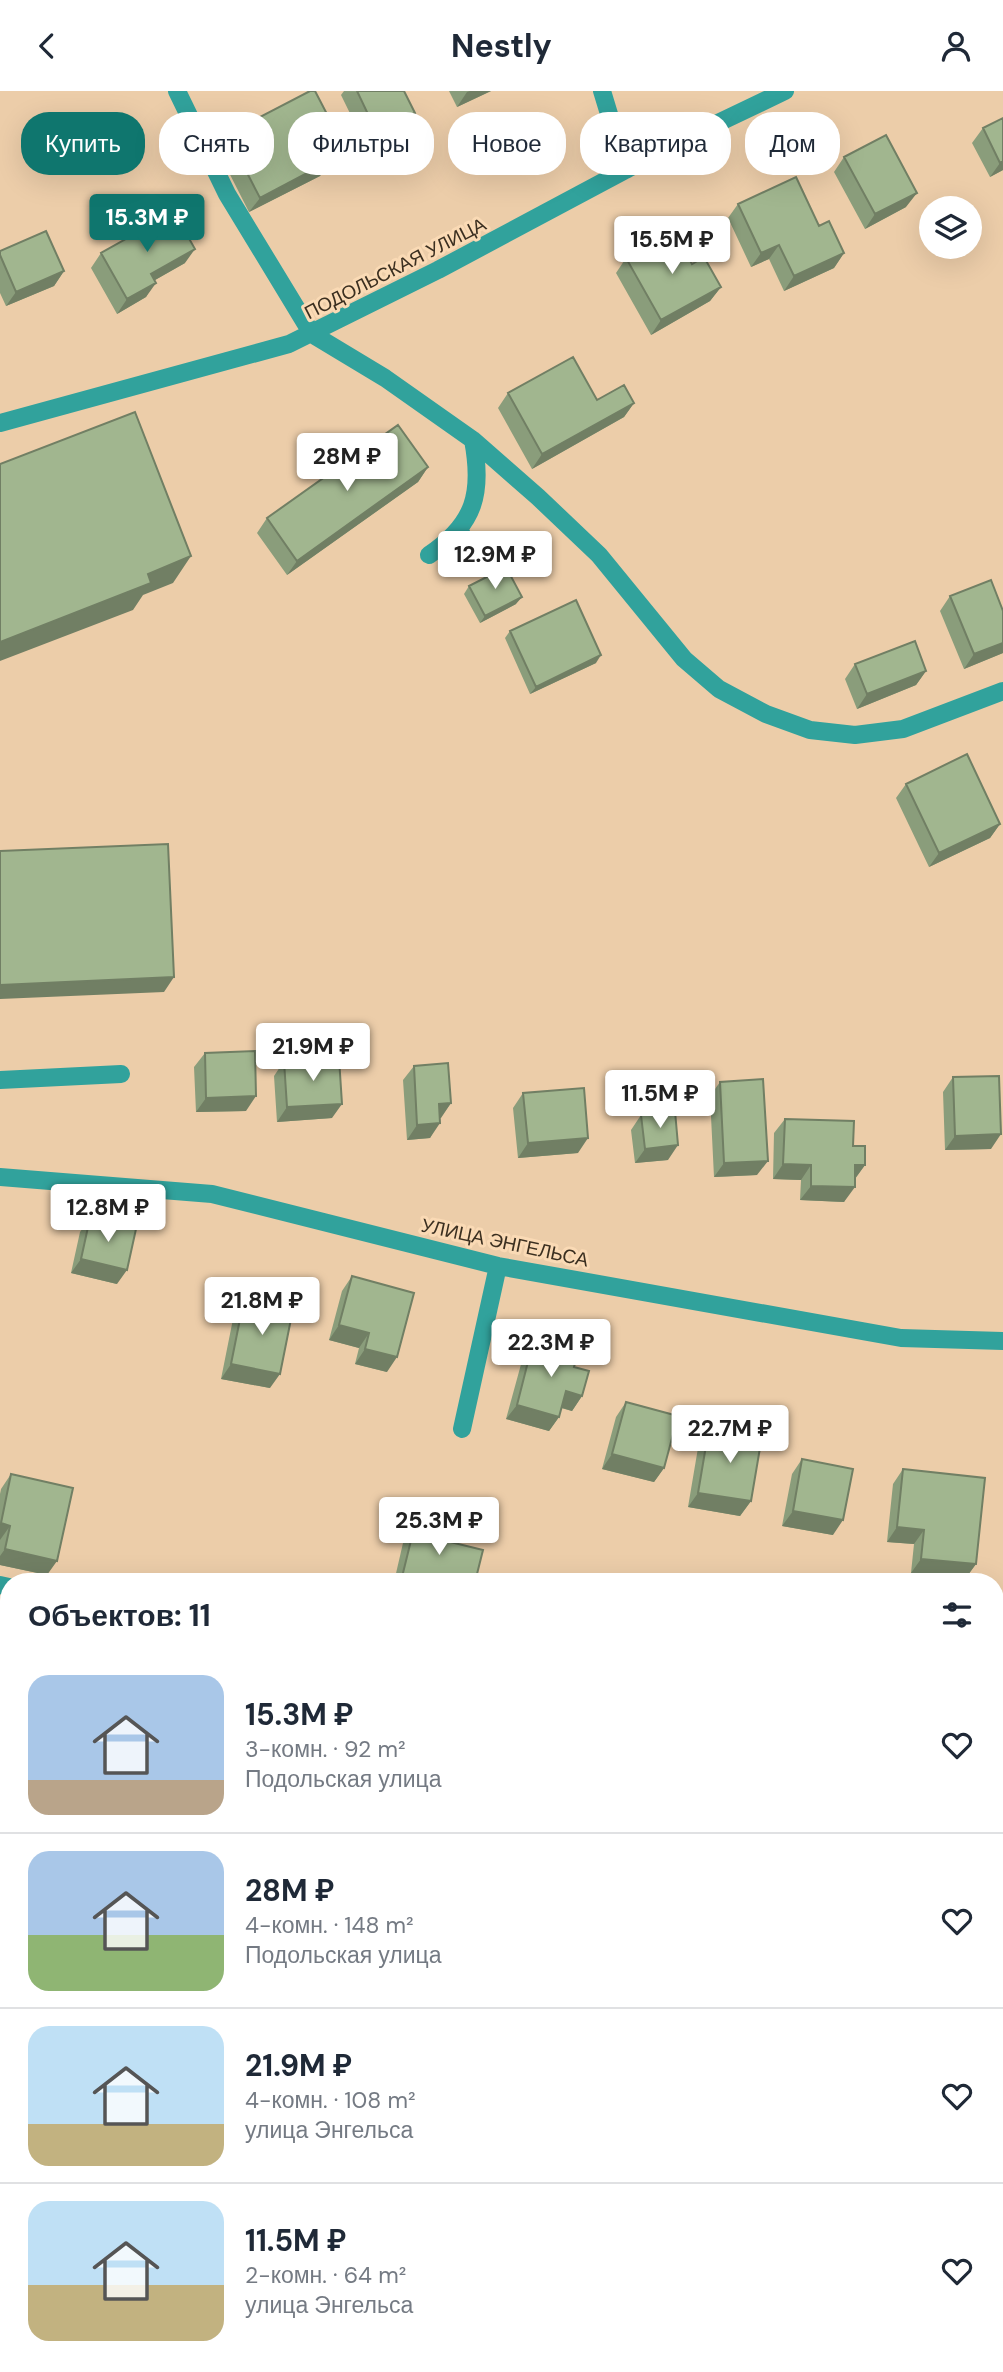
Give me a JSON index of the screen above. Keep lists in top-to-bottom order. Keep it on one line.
{"streets":{"street":["ПОДОЛЬСКАЯ УЛИЦА","УЛИЦА ЭНГЕЛЬСА"]},"page":{"header":"Nestly","chip":["Купить","Снять","Фильтры","Новое","Квартира","Дом"],"price":["15.3M ₽","15.5M ₽","28M ₽","12.9M ₽","21.9M ₽","11.5M ₽","12.8M ₽","21.8M ₽","22.3M ₽","22.7M ₽","25.3M ₽"],"heading":"Объектов: 11","list":[{"name":"15.3M ₽","note":"3-комн. · 92 m² · Подольская улица"},{"name":"28M ₽","note":"4-комн. · 148 m² · Подольская улица"},{"name":"21.9M ₽","note":"4-комн. · 108 m² · улица Энгельса"},{"name":"11.5M ₽","note":"2-комн. · 64 m² · улица Энгельса"}]}}
